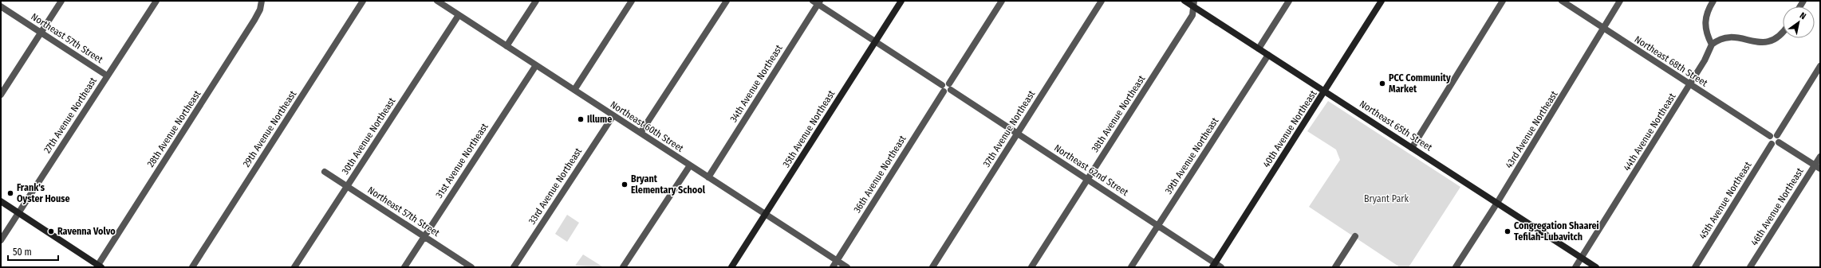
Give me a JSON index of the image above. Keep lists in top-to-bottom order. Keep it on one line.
{"streets":{"main road":["Northeast 65th Street","35th Avenue Northeast","40th Avenue Northeast"],"street":["Northeast 57th Street","Northeast 68th Street","34th Avenue Northeast","38th Avenue Northeast","27th Avenue Northeast","Northeast 60th Street","28th Avenue Northeast","29th Avenue Northeast","37th Avenue Northeast","43rd Avenue Northeast","44th Avenue Northeast","30th Avenue Northeast","39th Avenue Northeast","31st Avenue Northeast","Northeast 62nd Street","36th Avenue Northeast","33rd Avenue Northeast","45th Avenue Northeast","46th Avenue Northeast"]},"crossings":[["Northeast 57th Street","27th Avenue Northeast"],["Northeast 57th Street","30th Avenue Northeast"],["Northeast 57th Street","31st Avenue Northeast"],["Northeast 68th Street","43rd Avenue Northeast"],["Northeast 68th Street","44th Avenue Northeast"],["Northeast 68th Street","45th Avenue Northeast"],["34th Avenue Northeast","Northeast 60th Street"],["38th Avenue Northeast","Northeast 65th Street"],["38th Avenue Northeast","Northeast 62nd Street"],["Northeast 65th Street","40th Avenue Northeast"],["Northeast 65th Street","43rd Avenue Northeast"],["Northeast 65th Street","44th Avenue Northeast"],["Northeast 65th Street","39th Avenue Northeast"],["Northeast 60th Street","35th Avenue Northeast"],["Northeast 60th Street","30th Avenue Northeast"],["Northeast 60th Street","31st Avenue Northeast"],["Northeast 60th Street","36th Avenue Northeast"],["Northeast 60th Street","33rd Avenue Northeast"],["37th Avenue Northeast","Northeast 62nd Street"],["40th Avenue Northeast","Northeast 62nd Street"],["39th Avenue Northeast","Northeast 62nd Street"],["Northeast 62nd Street","36th Avenue Northeast"]],"parks":["Bryant Park"],"places":["PCC Community Market","Illume","Bryant Elementary School","Frank's Oyster House","Ravenna Volvo","Congregation Shaarei Tefilah-Lubavitch"],"scale_bar":"50 m","north":"top right"}
